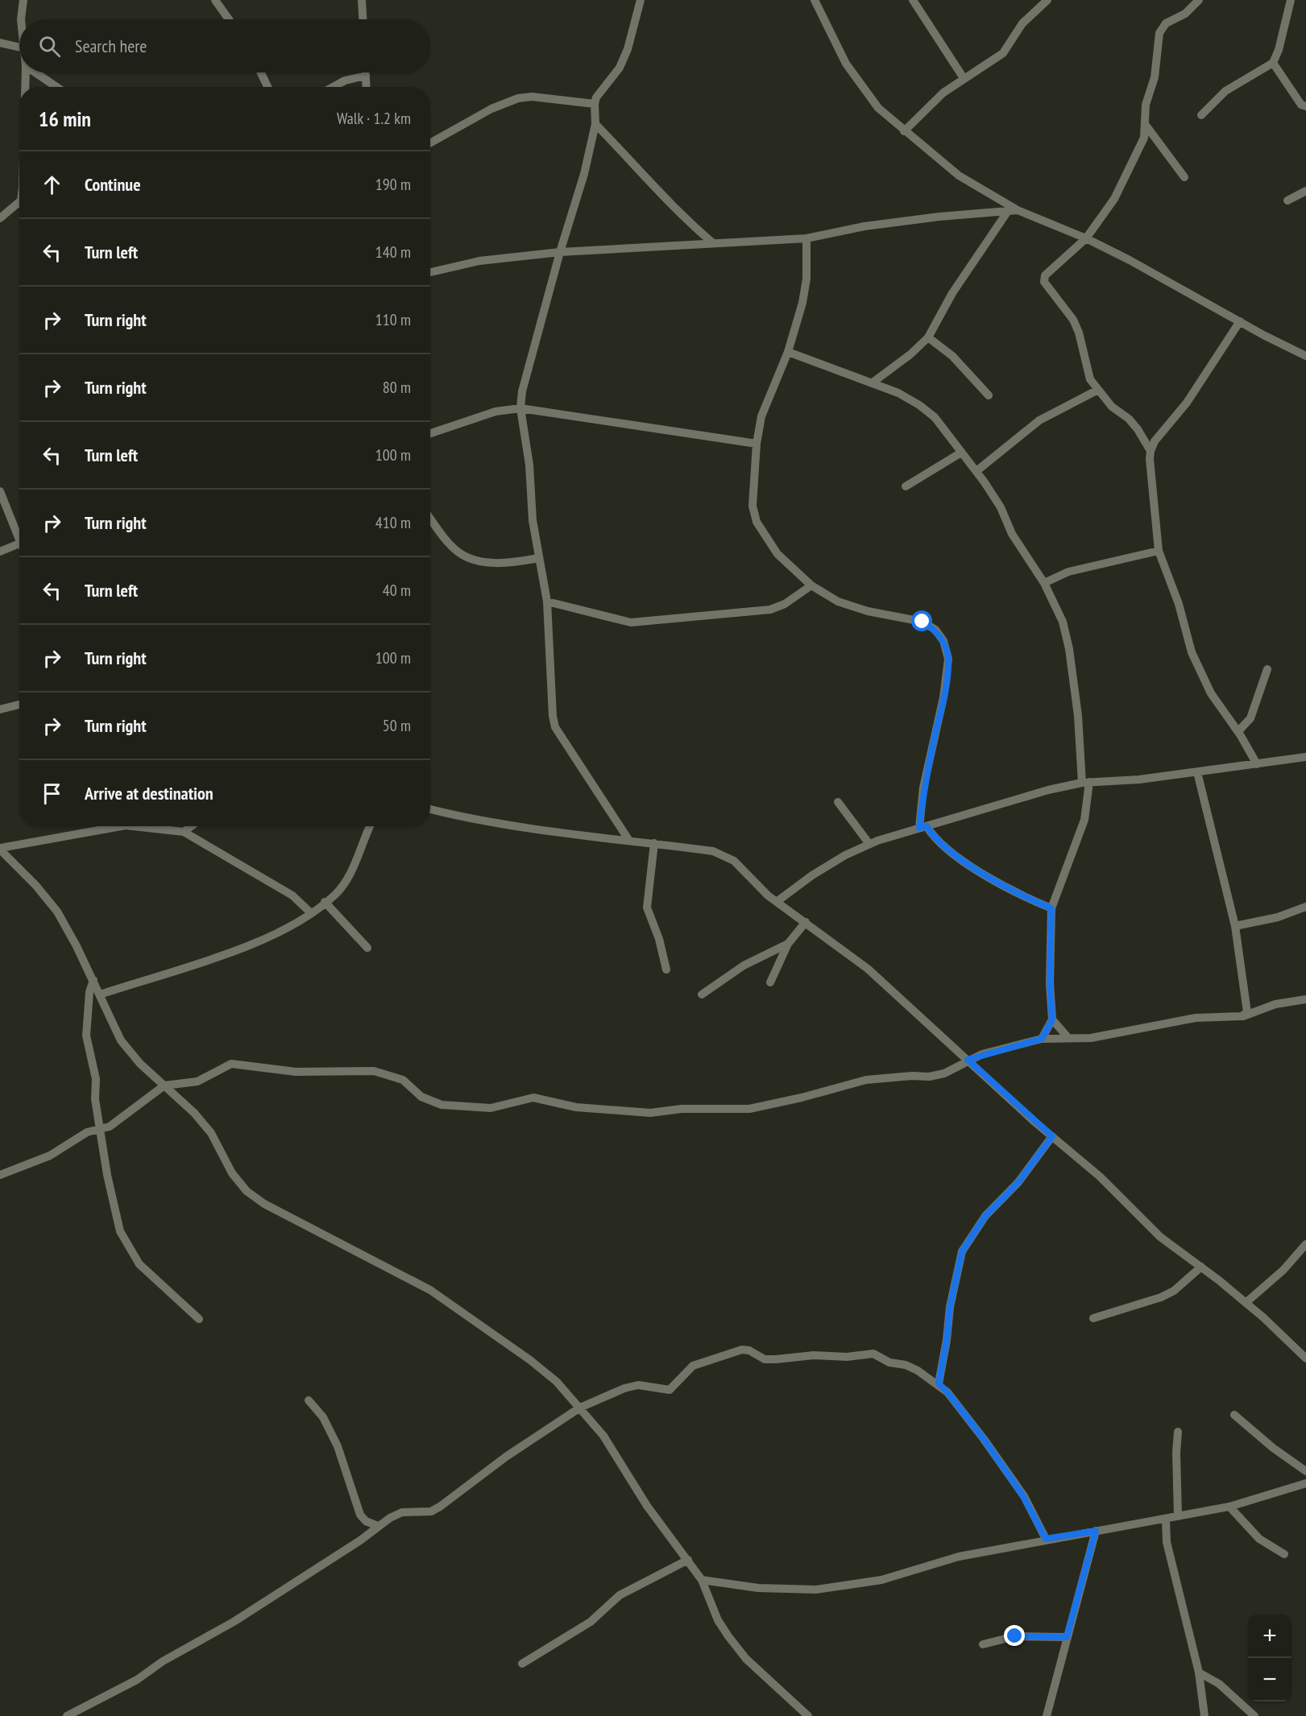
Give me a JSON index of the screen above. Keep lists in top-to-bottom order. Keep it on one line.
{"page":{"search":"Search here","heading":["16 min","Walk · 1.2 km"],"list":[["Continue","190 m"],["Turn left","140 m"],["Turn right","110 m"],["Turn right","80 m"],["Turn left","100 m"],["Turn right","410 m"],["Turn left","40 m"],["Turn right","100 m"],["Turn right","50 m"],"Arrive at destination"],"map_buttons":["+","−"]}}
